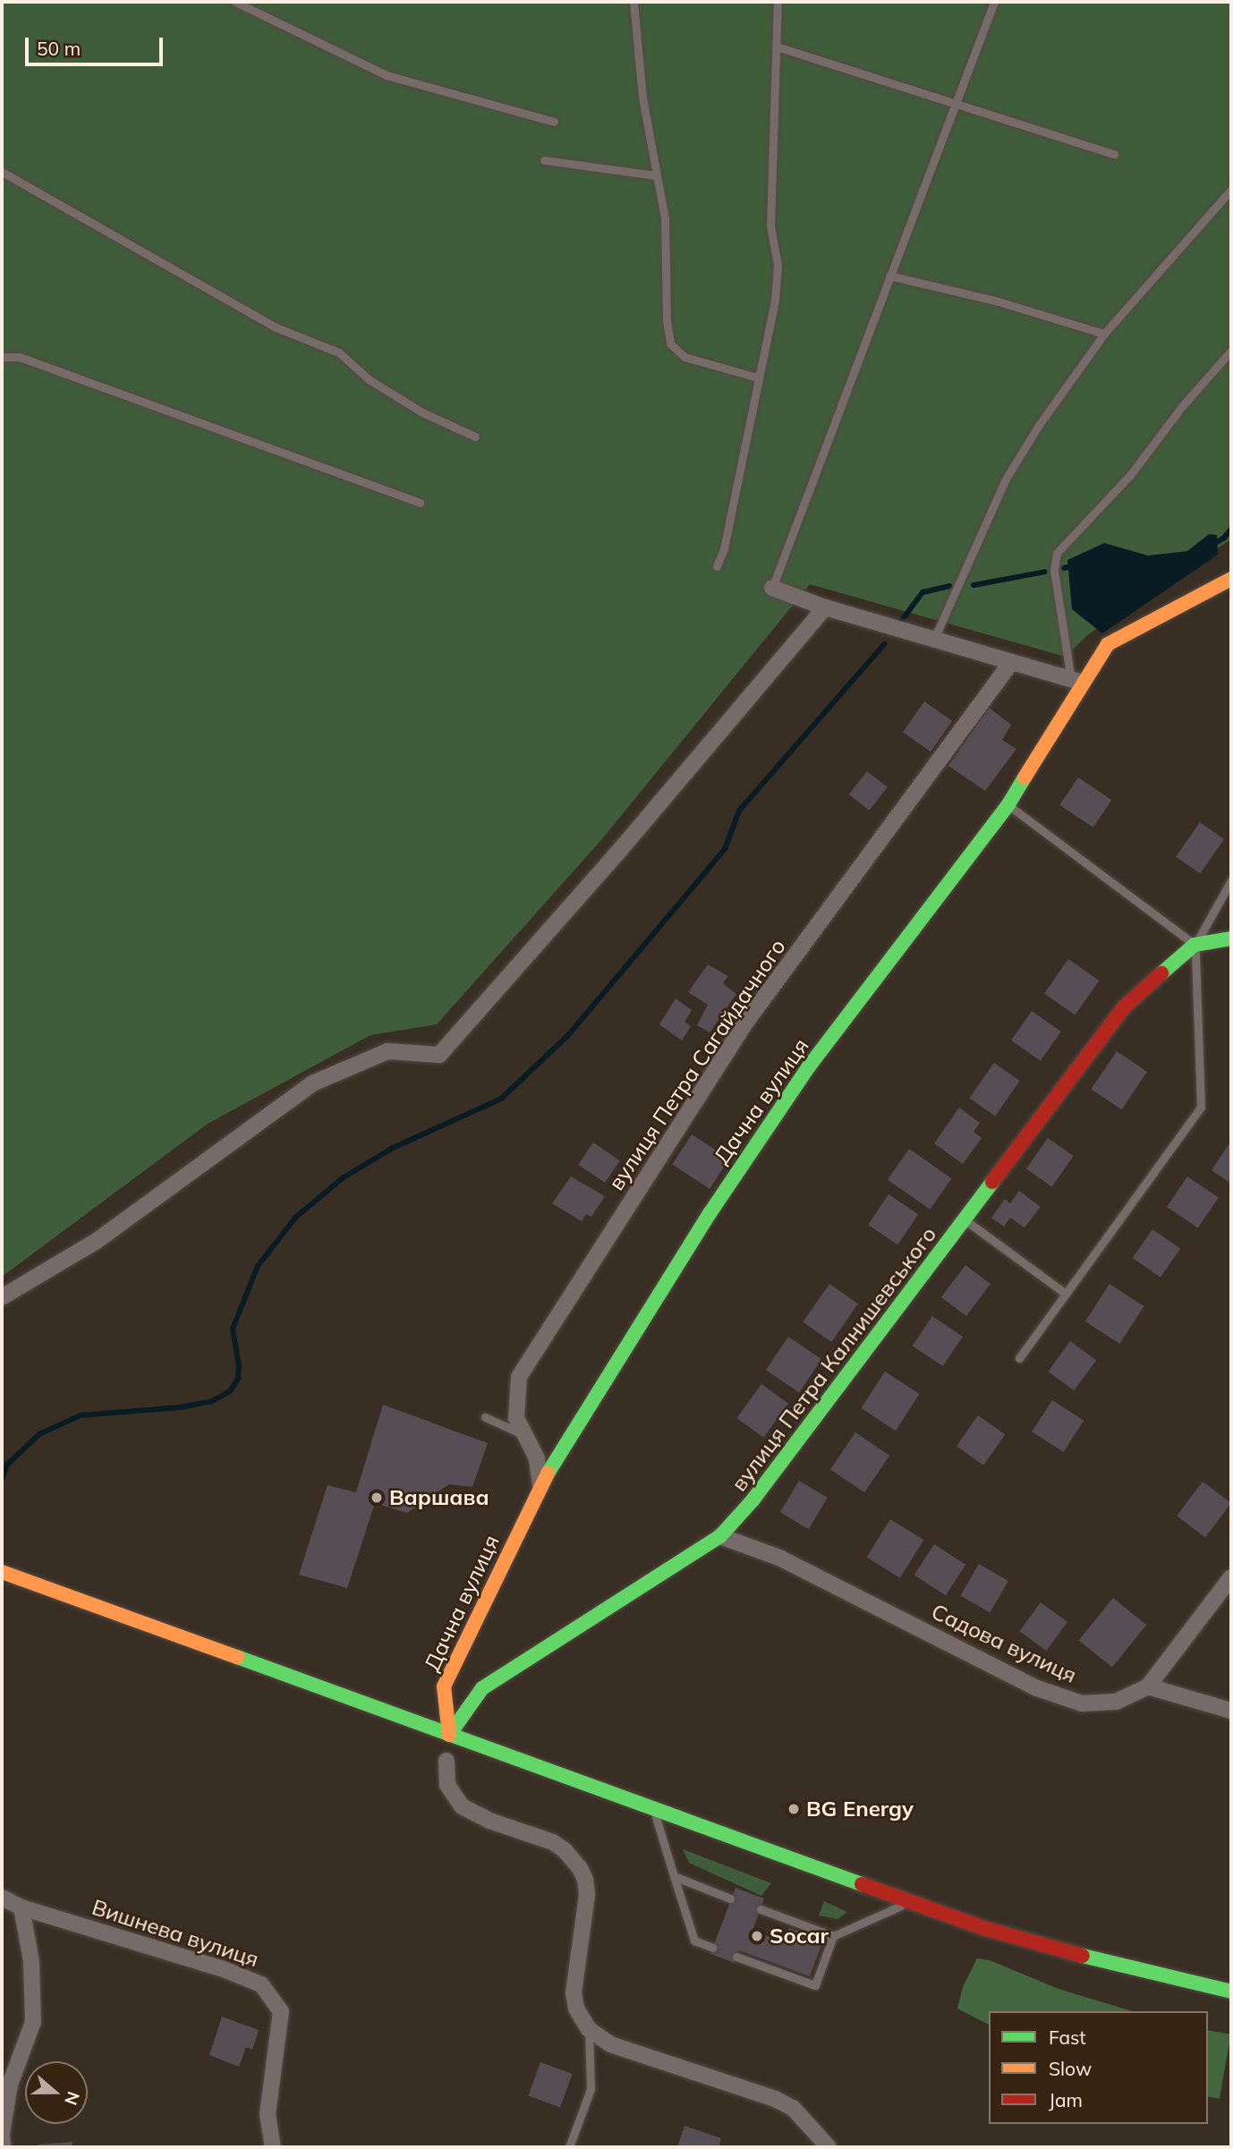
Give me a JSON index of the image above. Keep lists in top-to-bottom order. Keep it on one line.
{"streets":{"main road":["Дачна вулиця","вулиця Петра Калнишевського"],"street":["вулиця Петра Сагайдачного","Садова вулиця","Вишнева вулиця"]},"crossings":[["вулиця Петра Сагайдачного","Дачна вулиця"],["Дачна вулиця","вулиця Петра Калнишевського"],["вулиця Петра Калнишевського","Садова вулиця"]],"places":["Варшава","BG Energy","Socar"],"legend":["Fast","Slow","Jam"],"scale_bar":"50 m","north":"right"}
